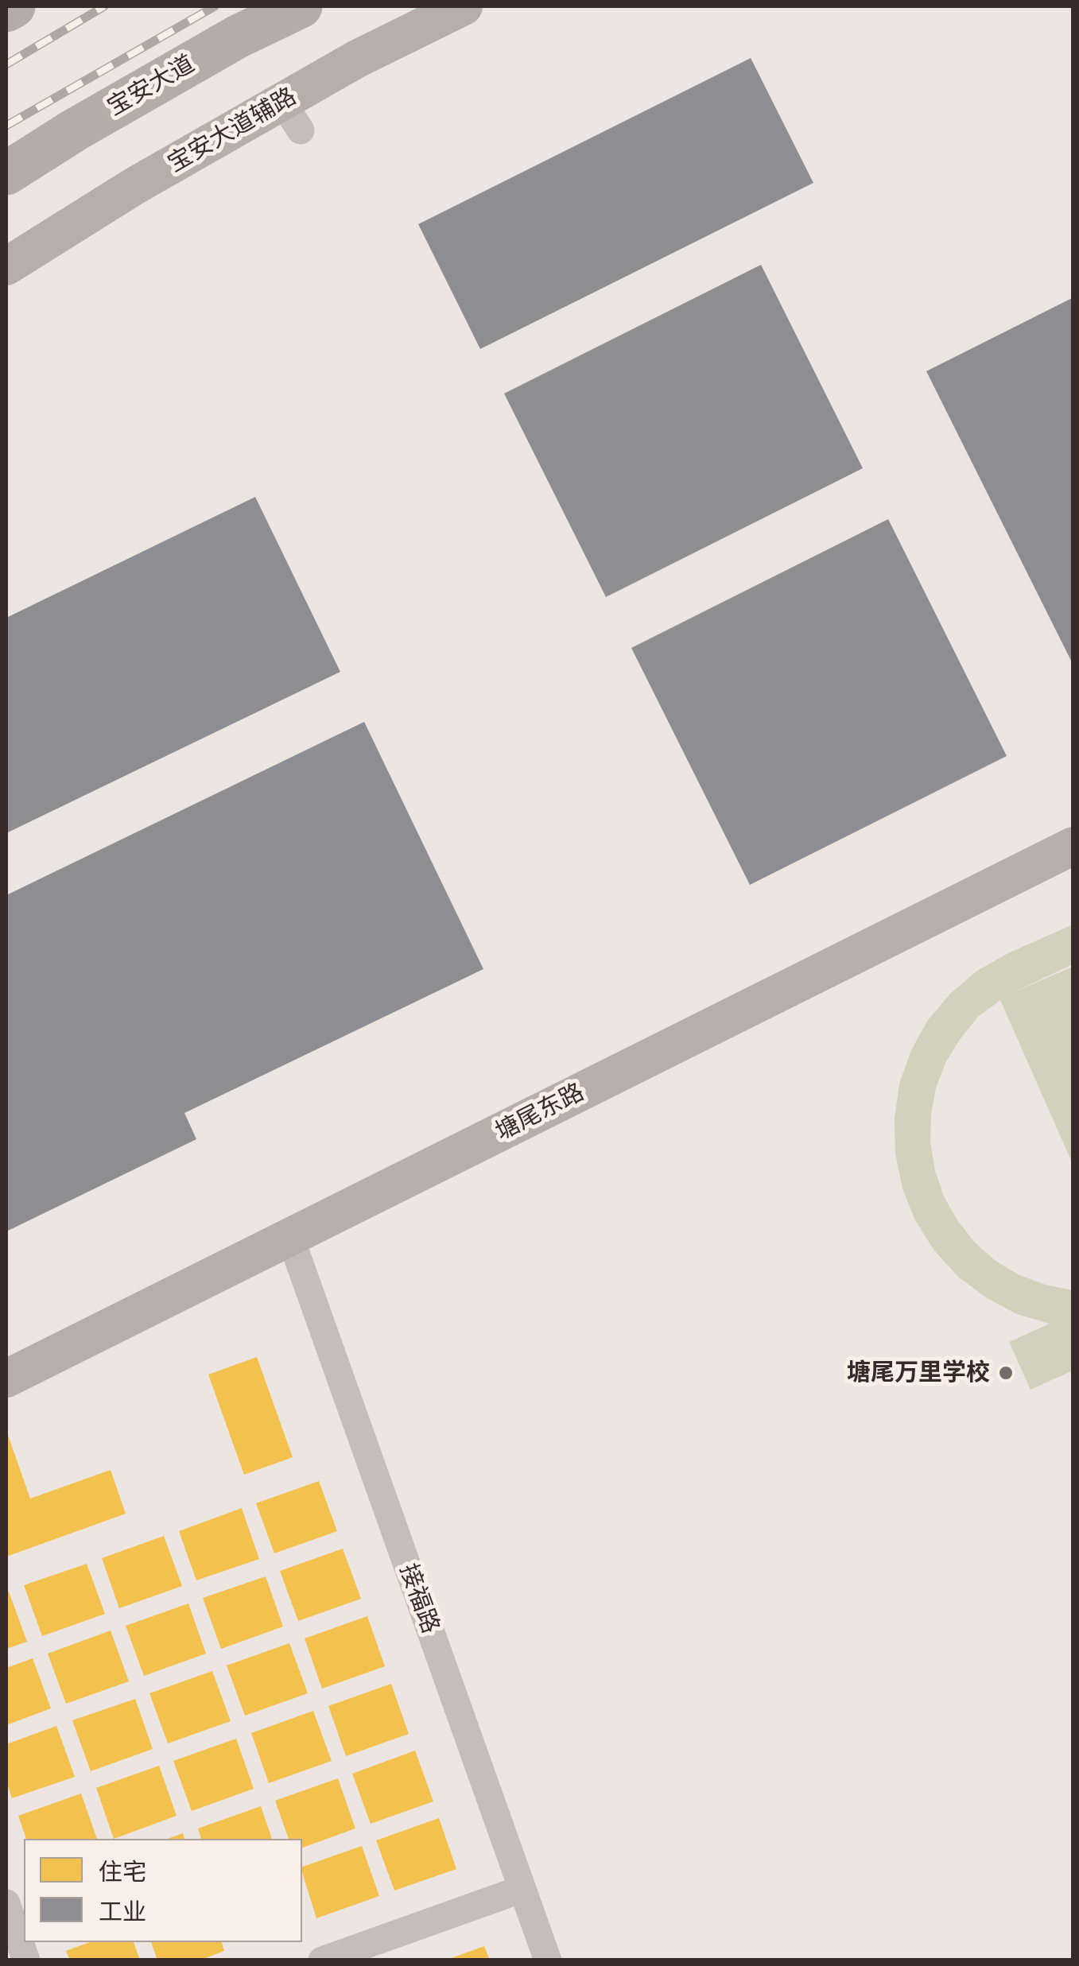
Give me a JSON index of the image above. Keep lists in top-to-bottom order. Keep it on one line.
{"streets":{"main road":["宝安大道"],"street":["宝安大道辅路","塘尾东路","接福路"]},"crossings":[["塘尾东路","接福路"]],"places":["塘尾万里学校"],"legend":["住宅","工业"]}
